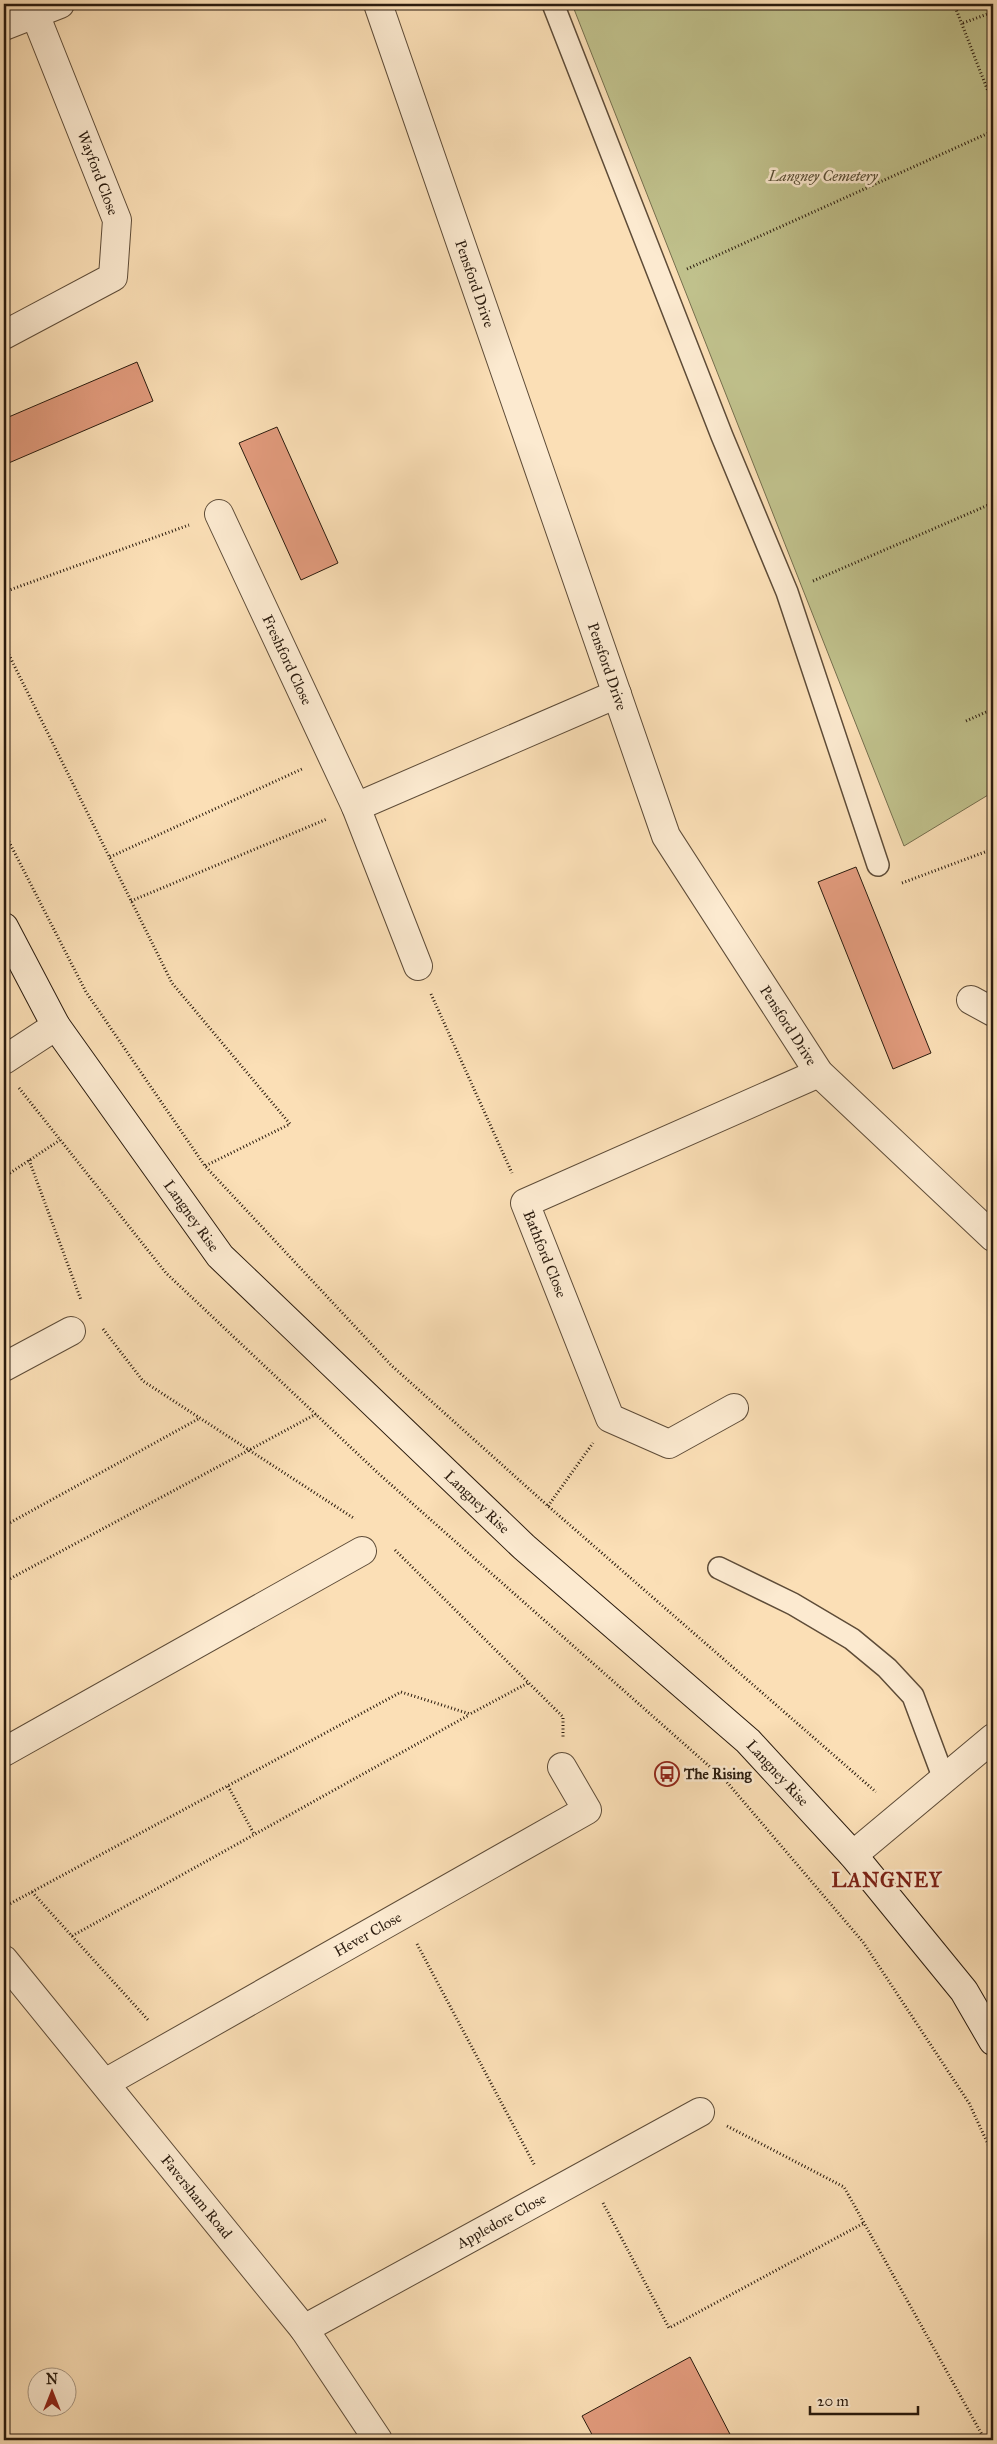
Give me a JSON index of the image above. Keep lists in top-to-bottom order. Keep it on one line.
{"streets":{"street":["Wayford Close","Pensford Drive","Freshford Close","Langney Rise","Bathford Close","Hever Close","Faversham Road","Appledore Close"]},"crossings":[["Pensford Drive","Bathford Close"],["Hever Close","Faversham Road"],["Faversham Road","Appledore Close"]],"districts":["LANGNEY"],"parks":["Langney Cemetery"],"places":{"bus stop":["The Rising"]},"scale_bar":"20 m","north":"top"}
